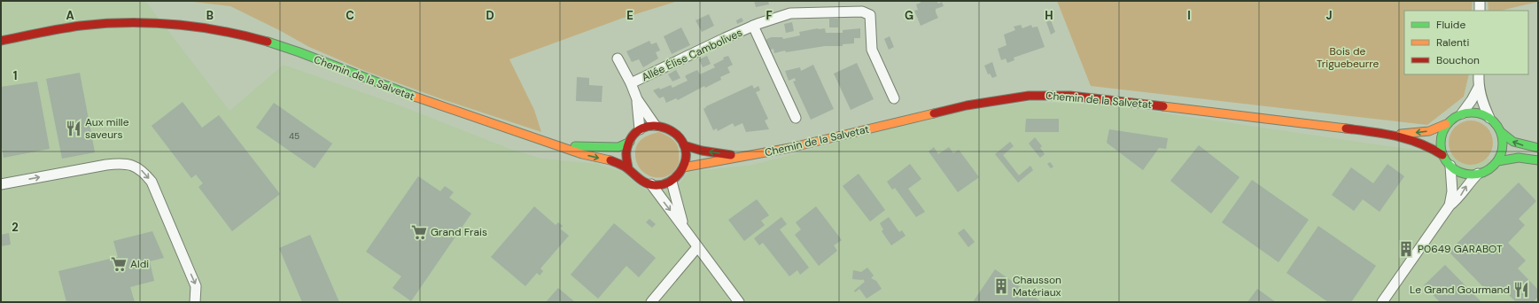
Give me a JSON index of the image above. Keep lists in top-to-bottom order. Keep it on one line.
{"streets":{"main road":["Chemin de la Salvetat"],"street":["Allée Élise Cambolives"]},"crossings":[["Allée Élise Cambolives","Chemin de la Salvetat"]],"parks":["Bois de Triguebeurre"],"places":{"restaurant":["Aux mille saveurs","Le Grand Gourmand"],"supermarket":["Grand Frais","Aldi"],"building":["P0649 GARABOT","Chausson Matériaux"]},"house_numbers":["45"],"legend":["Fluide","Ralenti","Bouchon"],"grid":{"columns":["A","B","C","D","E","F","G","H","I","J"],"rows":["1","2"]}}
